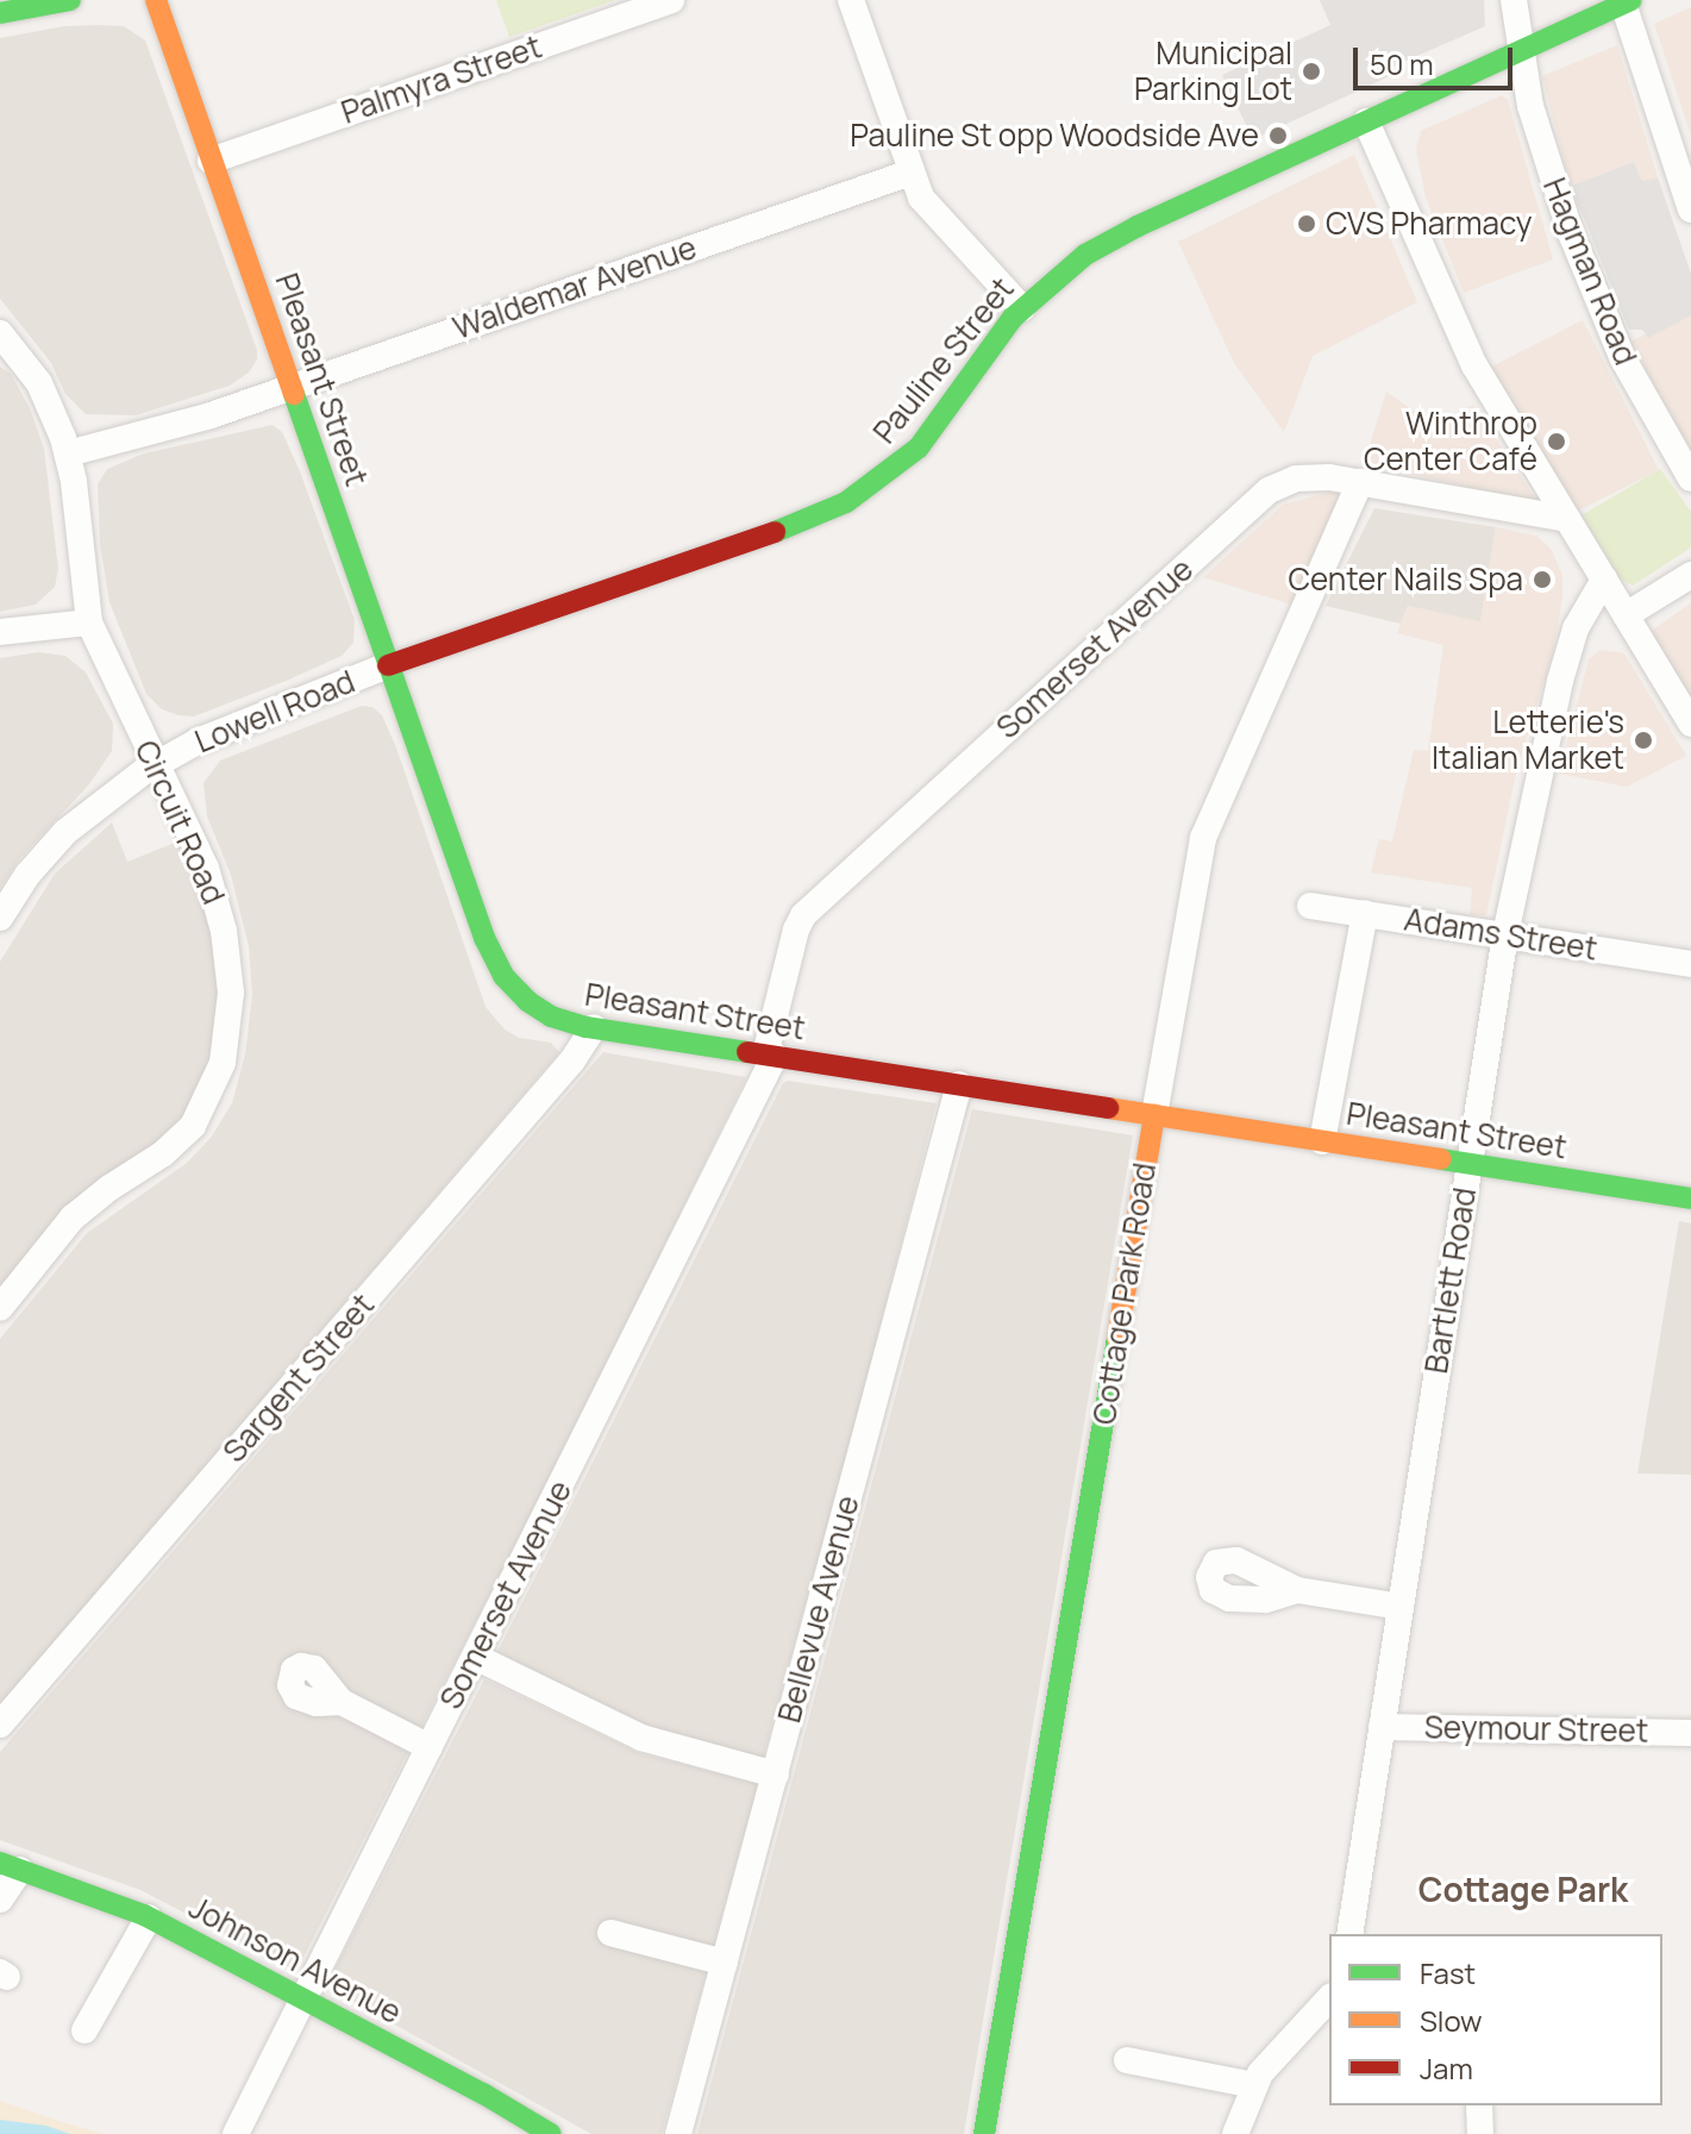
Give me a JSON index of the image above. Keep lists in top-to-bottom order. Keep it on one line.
{"streets":{"main road":["Pauline Street","Pleasant Street","Cottage Park Road","Johnson Avenue"],"street":["Palmyra Street","Hagman Road","Waldemar Avenue","Somerset Avenue","Lowell Road","Circuit Road","Adams Street","Bartlett Road","Sargent Street","Bellevue Avenue","Seymour Street"]},"crossings":[["Palmyra Street","Pleasant Street"],["Hagman Road","Pauline Street"],["Waldemar Avenue","Pleasant Street"],["Waldemar Avenue","Circuit Road"],["Pauline Street","Pleasant Street"],["Pauline Street","Lowell Road"],["Pleasant Street","Somerset Avenue"],["Pleasant Street","Lowell Road"],["Pleasant Street","Bartlett Road"],["Pleasant Street","Cottage Park Road"],["Pleasant Street","Sargent Street"],["Pleasant Street","Bellevue Avenue"],["Somerset Avenue","Cottage Park Road"],["Somerset Avenue","Johnson Avenue"],["Lowell Road","Circuit Road"],["Adams Street","Bartlett Road"],["Bartlett Road","Seymour Street"]],"districts":["Cottage Park"],"places":["Municipal Parking Lot","Pauline St opp Woodside Ave","CVS Pharmacy","Winthrop Center Café","Center Nails Spa","Letterie's Italian Market"],"legend":["Fast","Slow","Jam"],"scale_bar":"50 m"}
